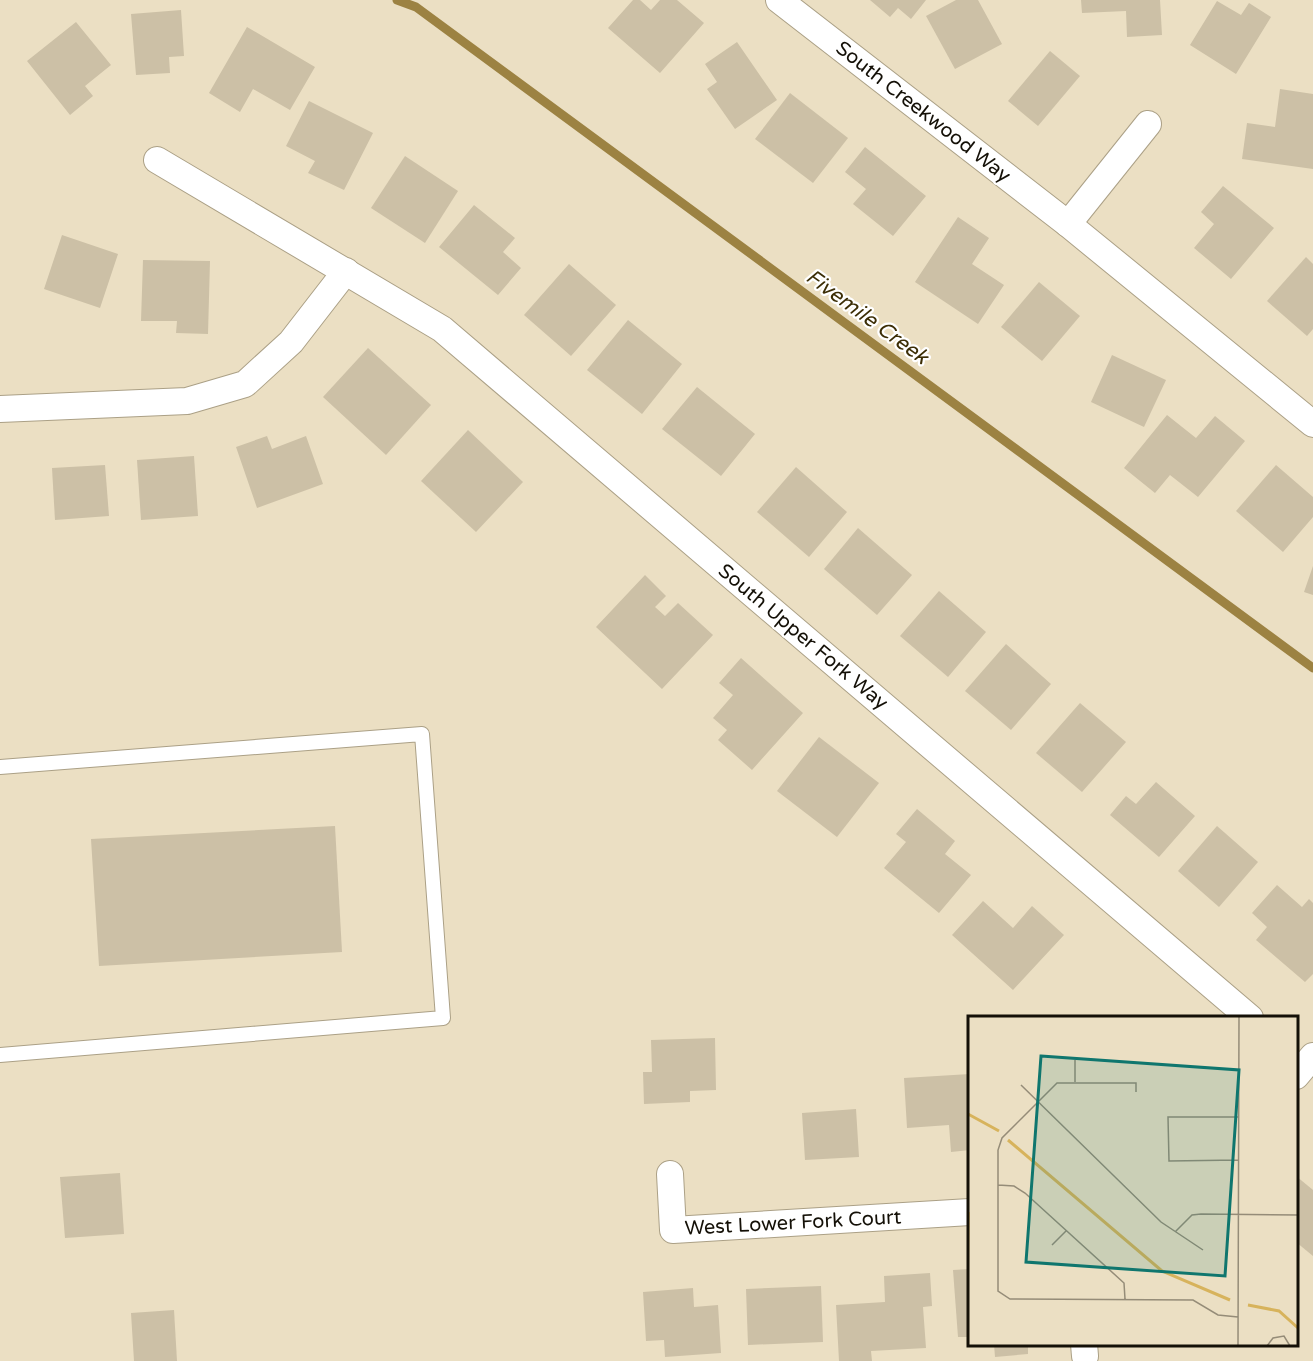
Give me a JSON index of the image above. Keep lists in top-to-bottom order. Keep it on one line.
{"streets":{"street":["South Creekwood Way","South Upper Fork Way","West Lower Fork Court"]},"water":["Fivemile Creek"]}
